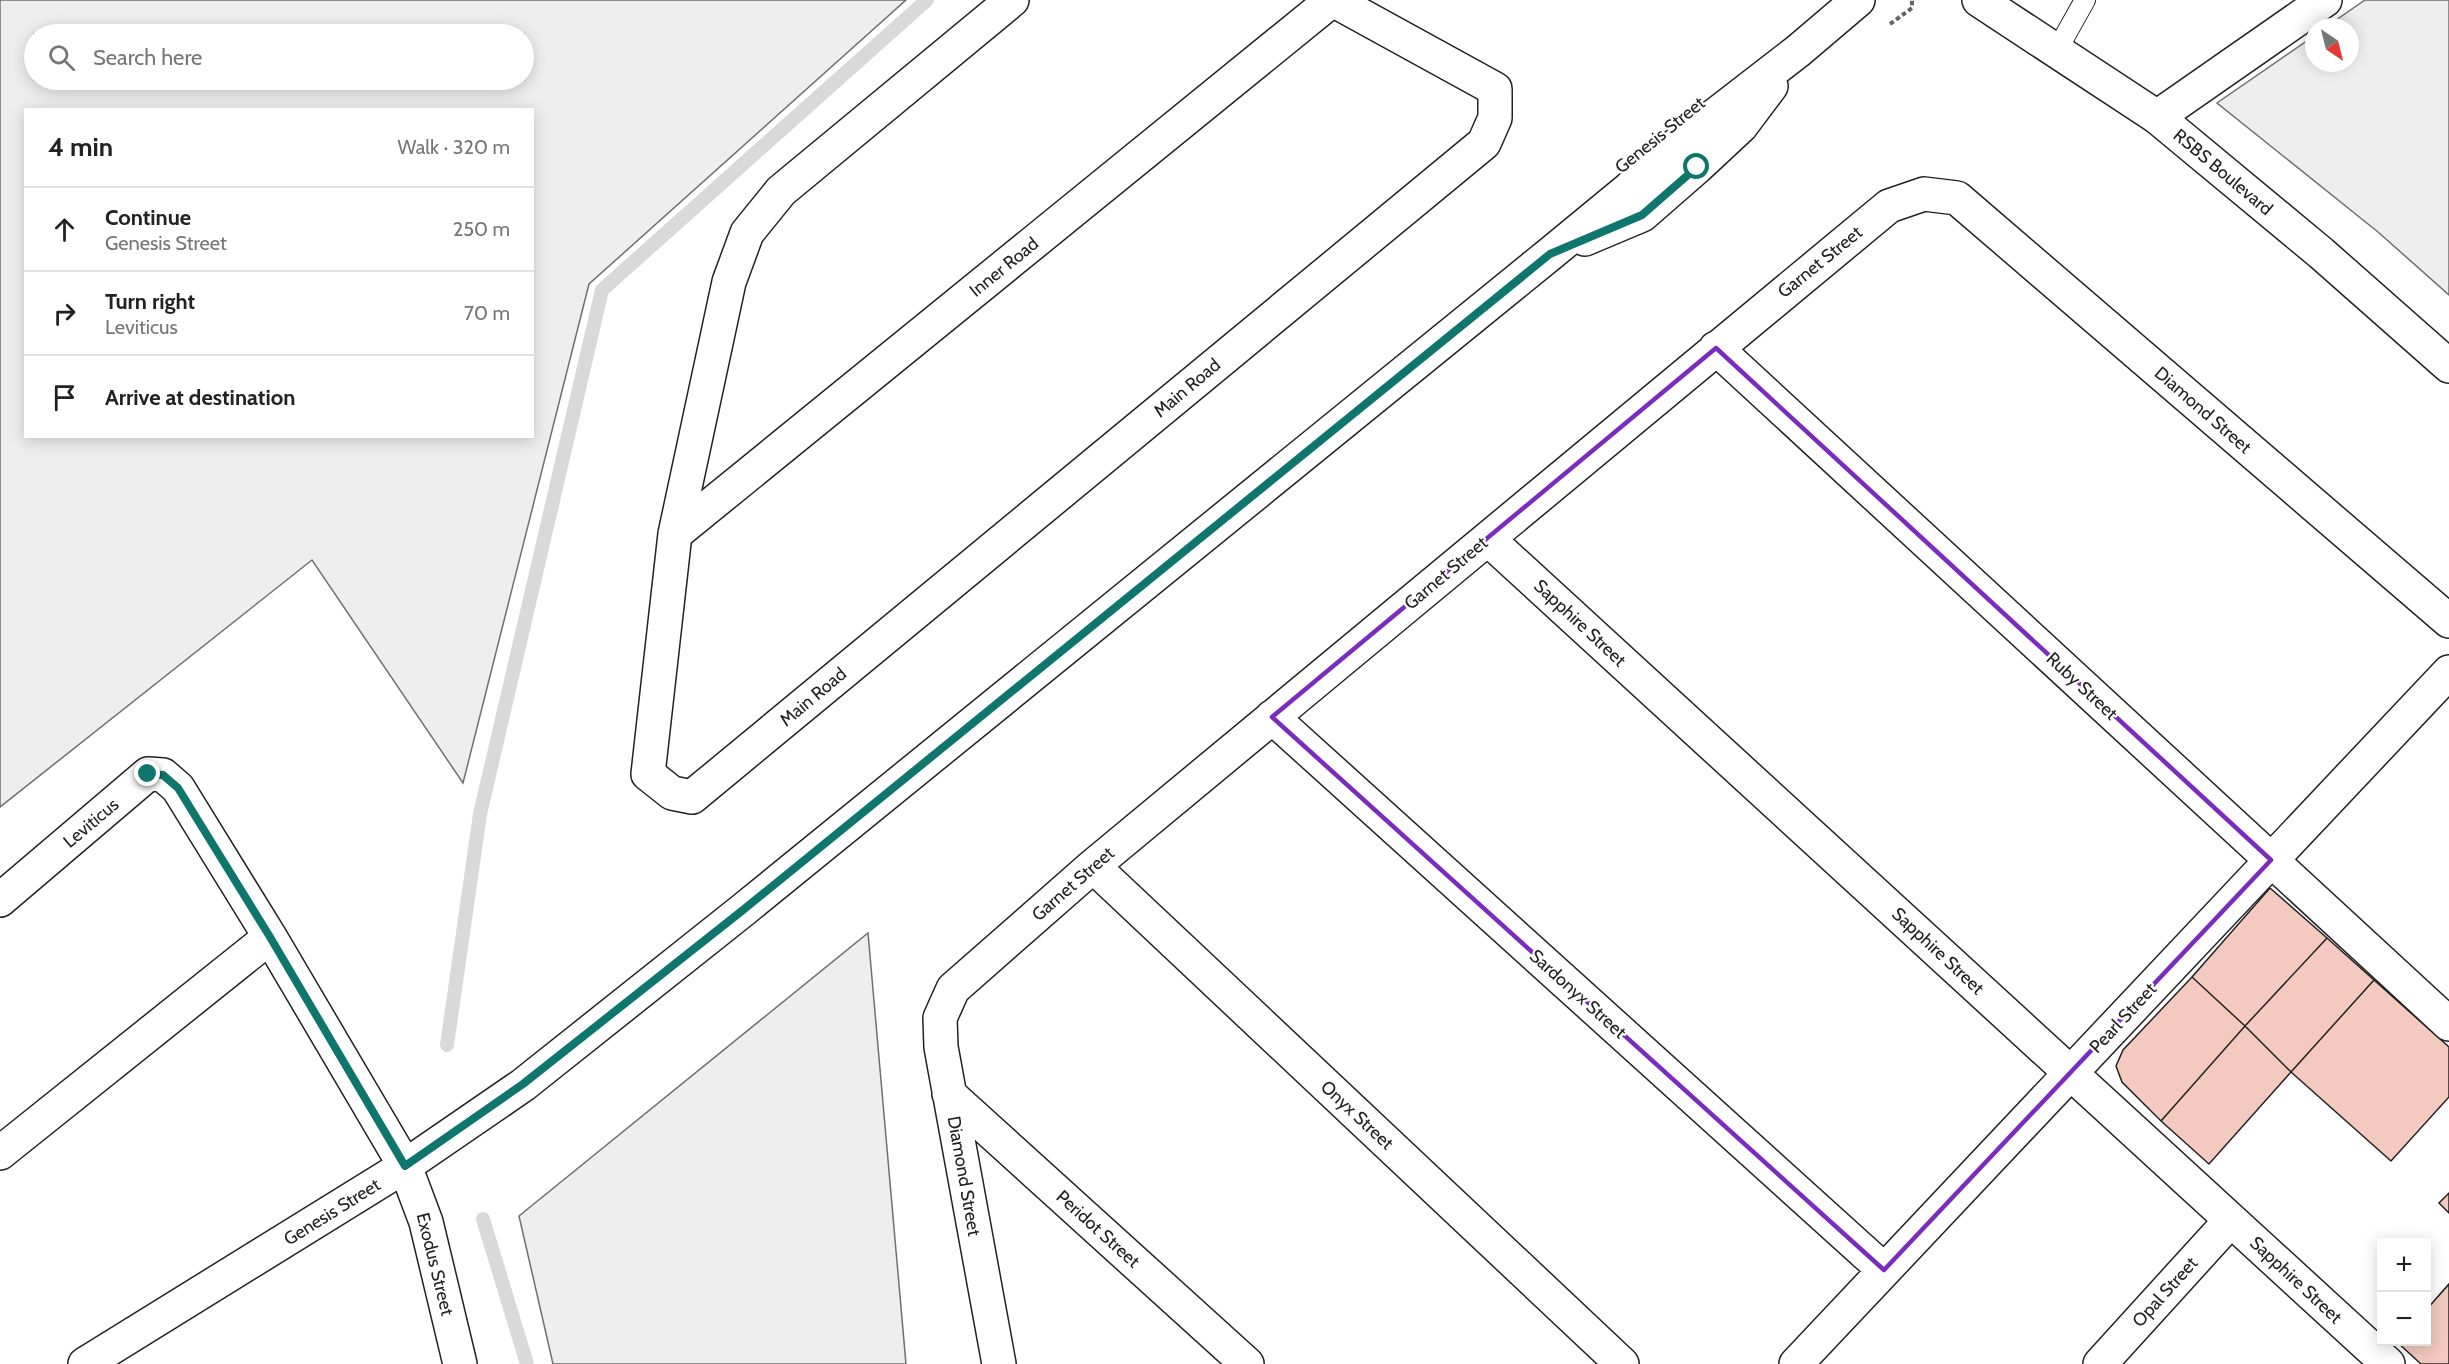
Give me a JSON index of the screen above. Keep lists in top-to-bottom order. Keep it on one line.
{"streets":{"street":["Genesis Street","RSBS Boulevard","Garnet Street","Inner Road","Main Road","Diamond Street","Sapphire Street","Ruby Street","Leviticus","Sardonyx Street","Pearl Street","Onyx Street","Peridot Street","Exodus Street","Opal Street"]},"crossings":[["Genesis Street","Leviticus"],["Genesis Street","Exodus Street"],["Garnet Street","Diamond Street"],["Garnet Street","Sapphire Street"],["Garnet Street","Ruby Street"],["Garnet Street","Sardonyx Street"],["Garnet Street","Onyx Street"],["Inner Road","Main Road"],["Diamond Street","Peridot Street"],["Sapphire Street","Pearl Street"],["Sapphire Street","Opal Street"],["Ruby Street","Pearl Street"],["Leviticus","Exodus Street"],["Sardonyx Street","Pearl Street"]],"north":"bottom right","page":{"search":"Search here","heading":["4 min","Walk · 320 m"],"list":[["Continue","Genesis Street","250 m"],["Turn right","Leviticus","70 m"],"Arrive at destination"],"map_buttons":["+","−"]}}
